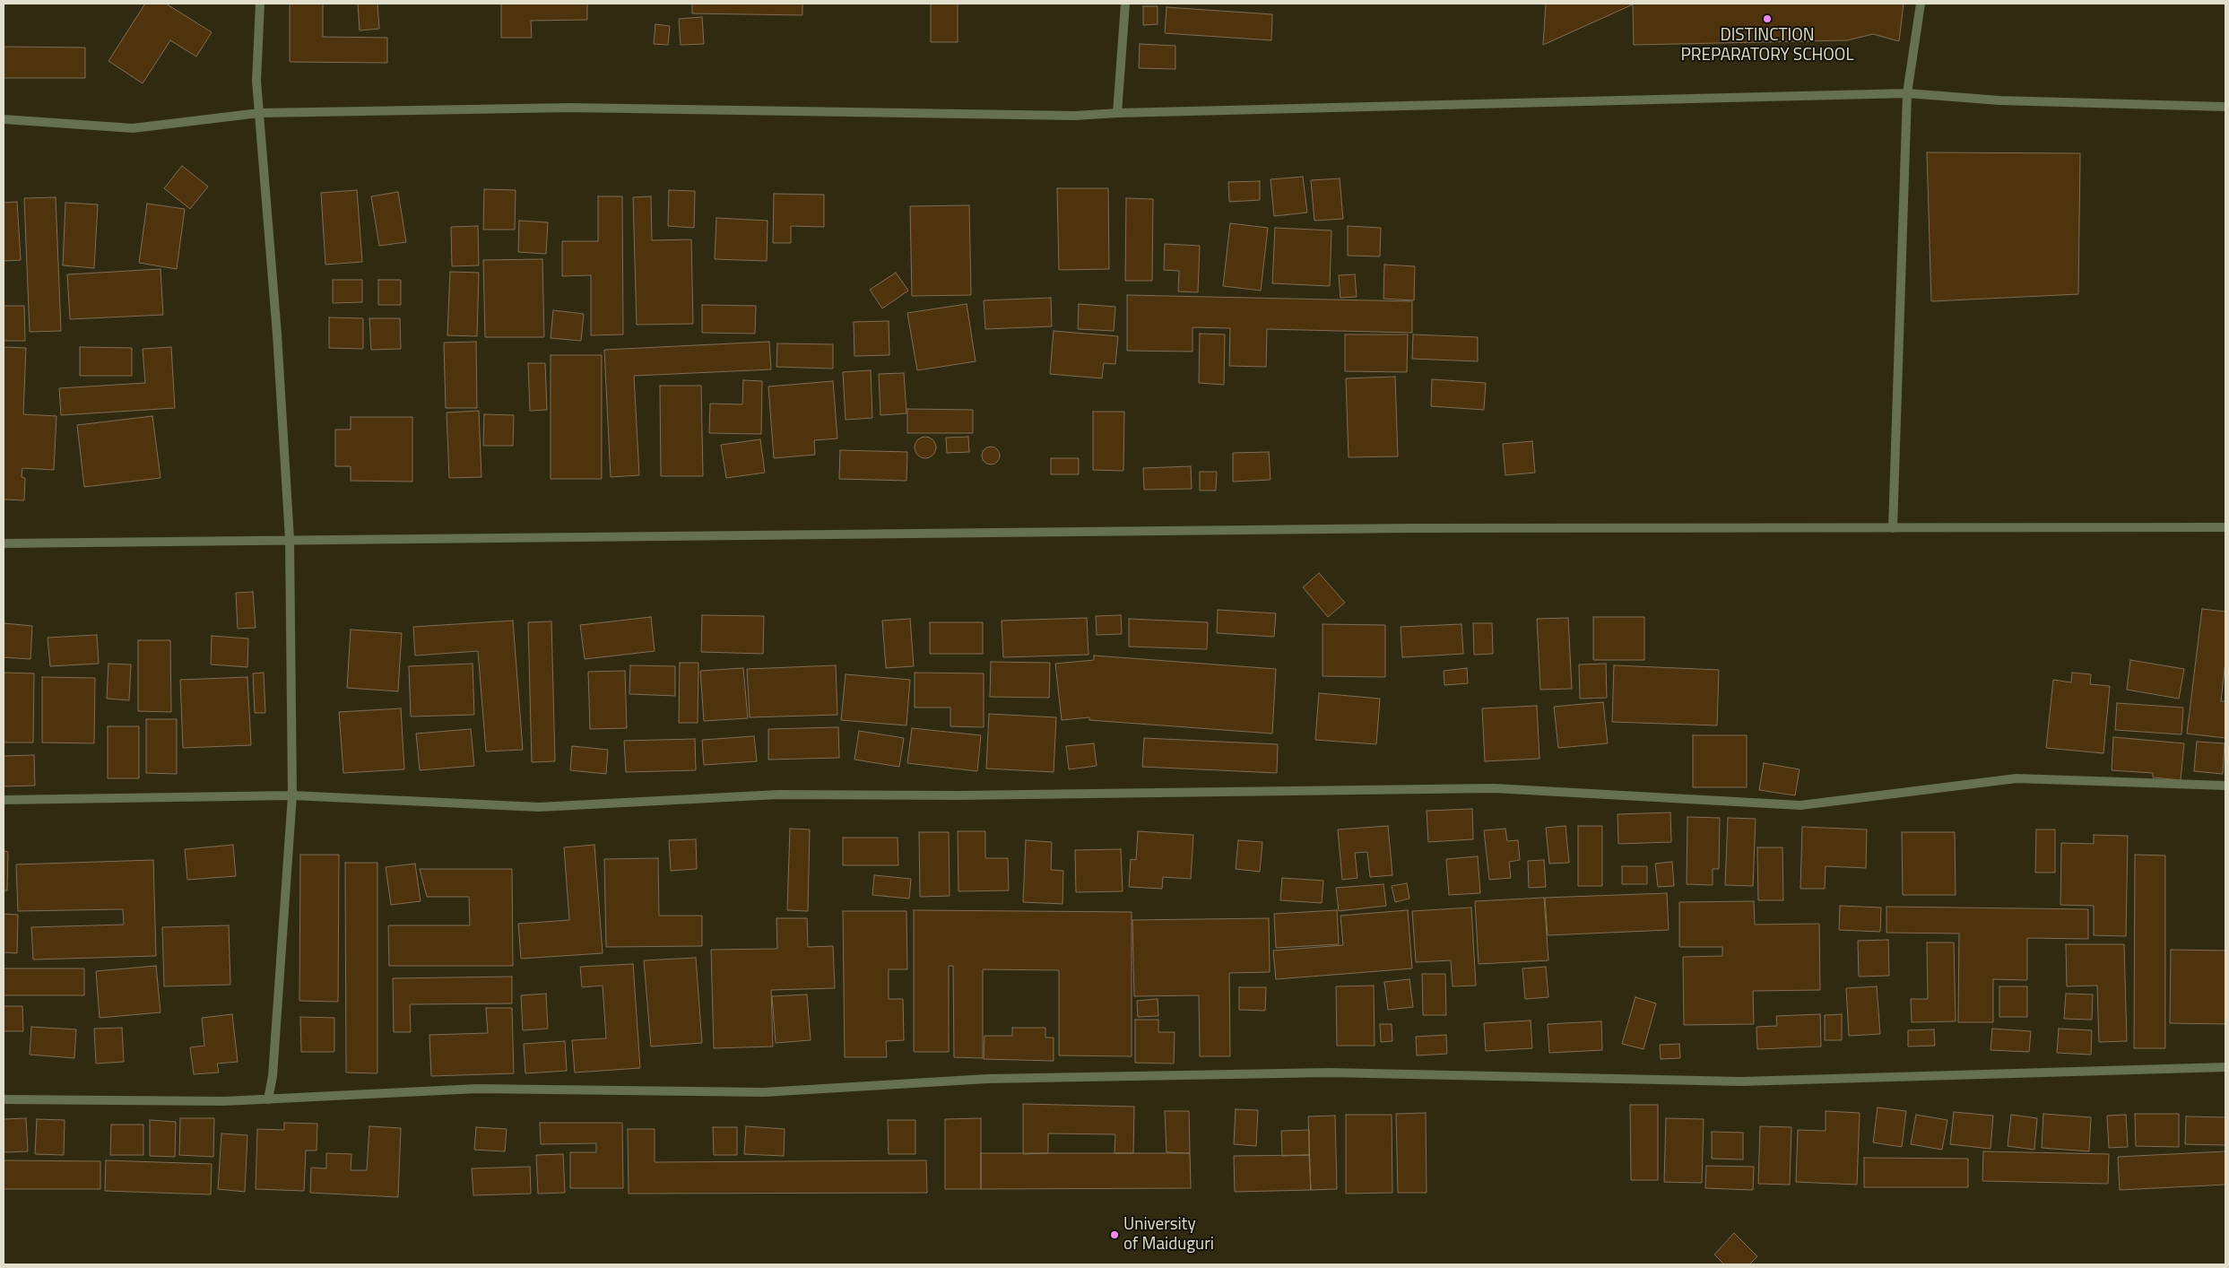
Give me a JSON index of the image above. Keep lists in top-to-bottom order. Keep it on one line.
{"places":["DISTINCTION PREPARATORY SCHOOL","University of Maiduguri"]}
